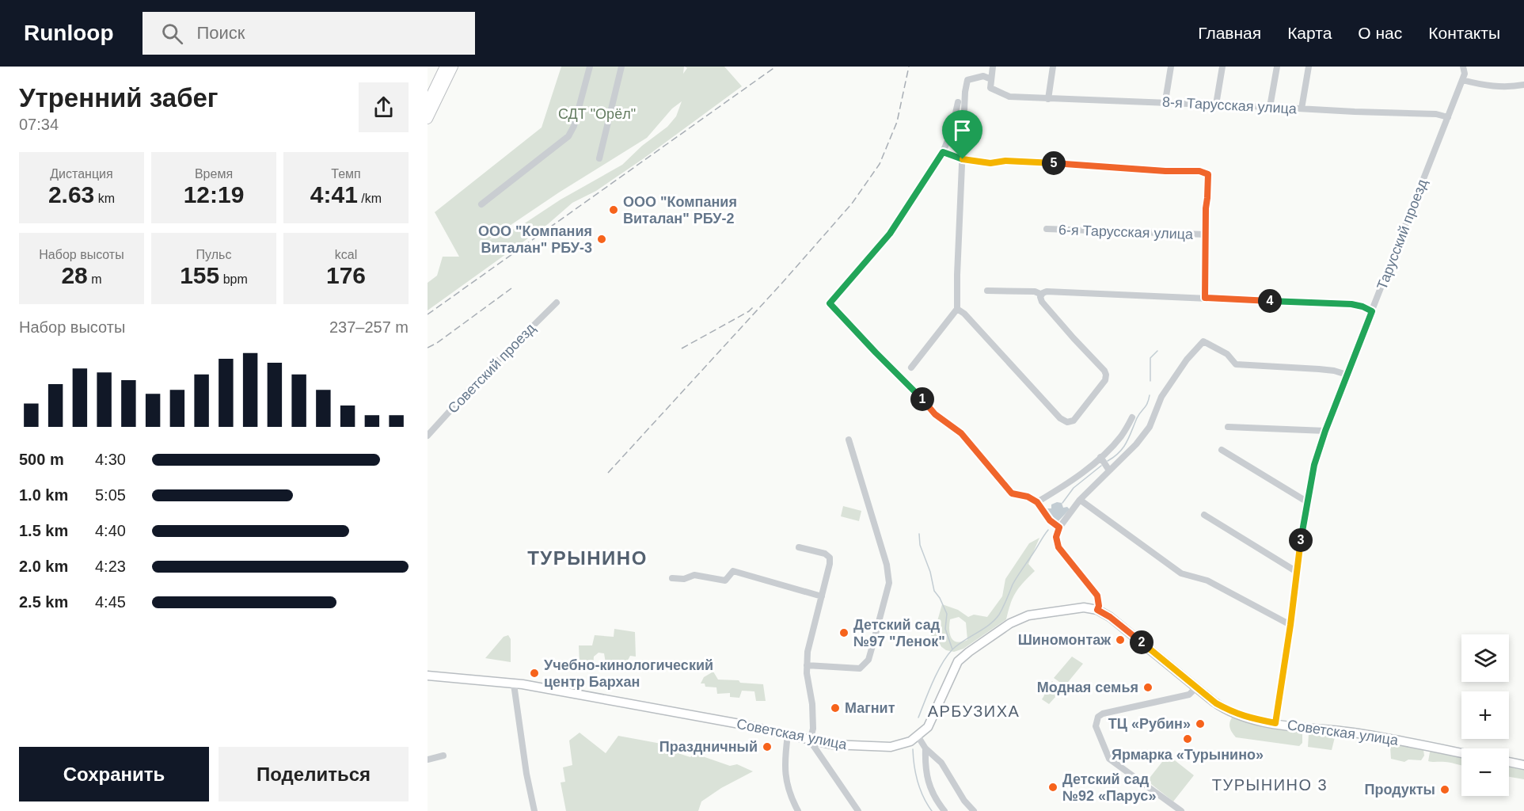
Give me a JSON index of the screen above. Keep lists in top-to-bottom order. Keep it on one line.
{"streets":{"main road":["Советская улица"],"street":["8-я Тарусская улица","6-я Тарусская улица","Тарусский проезд","Советский проезд"]},"crossings":[["8-я Тарусская улица","Тарусский проезд"],["Тарусский проезд","Советская улица"]],"districts":["ТУРЫНИНО","АРБУЗИХА","ТУРЫНИНО 3"],"parks":["СДТ \"Орёл\""],"places":["ООО \"Компания Виталан\" РБУ-2","ООО \"Компания Виталан\" РБУ-3","Детский сад №97 \"Ленок\"","Шиномонтаж","Учебно-кинологический центр Бархан","Модная семья","Магнит","ТЦ «Рубин»","Ярмарка «Турынино»","Праздничный","Детский сад №92 «Парус»","Продукты"],"page":{"header":"Runloop","search":"Поиск","nav":["Главная","Карта","О нас","Контакты"],"heading":["Утренний забег","07:34"],"stats":[["Дистанция","2.63 km"],["Время","12:19"],["Темп","4:41 /km"],["Набор высоты","28 m"],["Пульс","155 bpm"],["kcal","176"]],"pins":["5","4","1","3","2"],"chart":["Набор высоты","237–257 m"],"list":[{"name":"500 m","note":"4:30"},{"name":"1.0 km","note":"5:05"},{"name":"1.5 km","note":"4:40"},{"name":"2.0 km","note":"4:23"},{"name":"2.5 km","note":"4:45"}],"map_buttons":["+","−"],"buttons":["Сохранить","Поделиться"]}}
